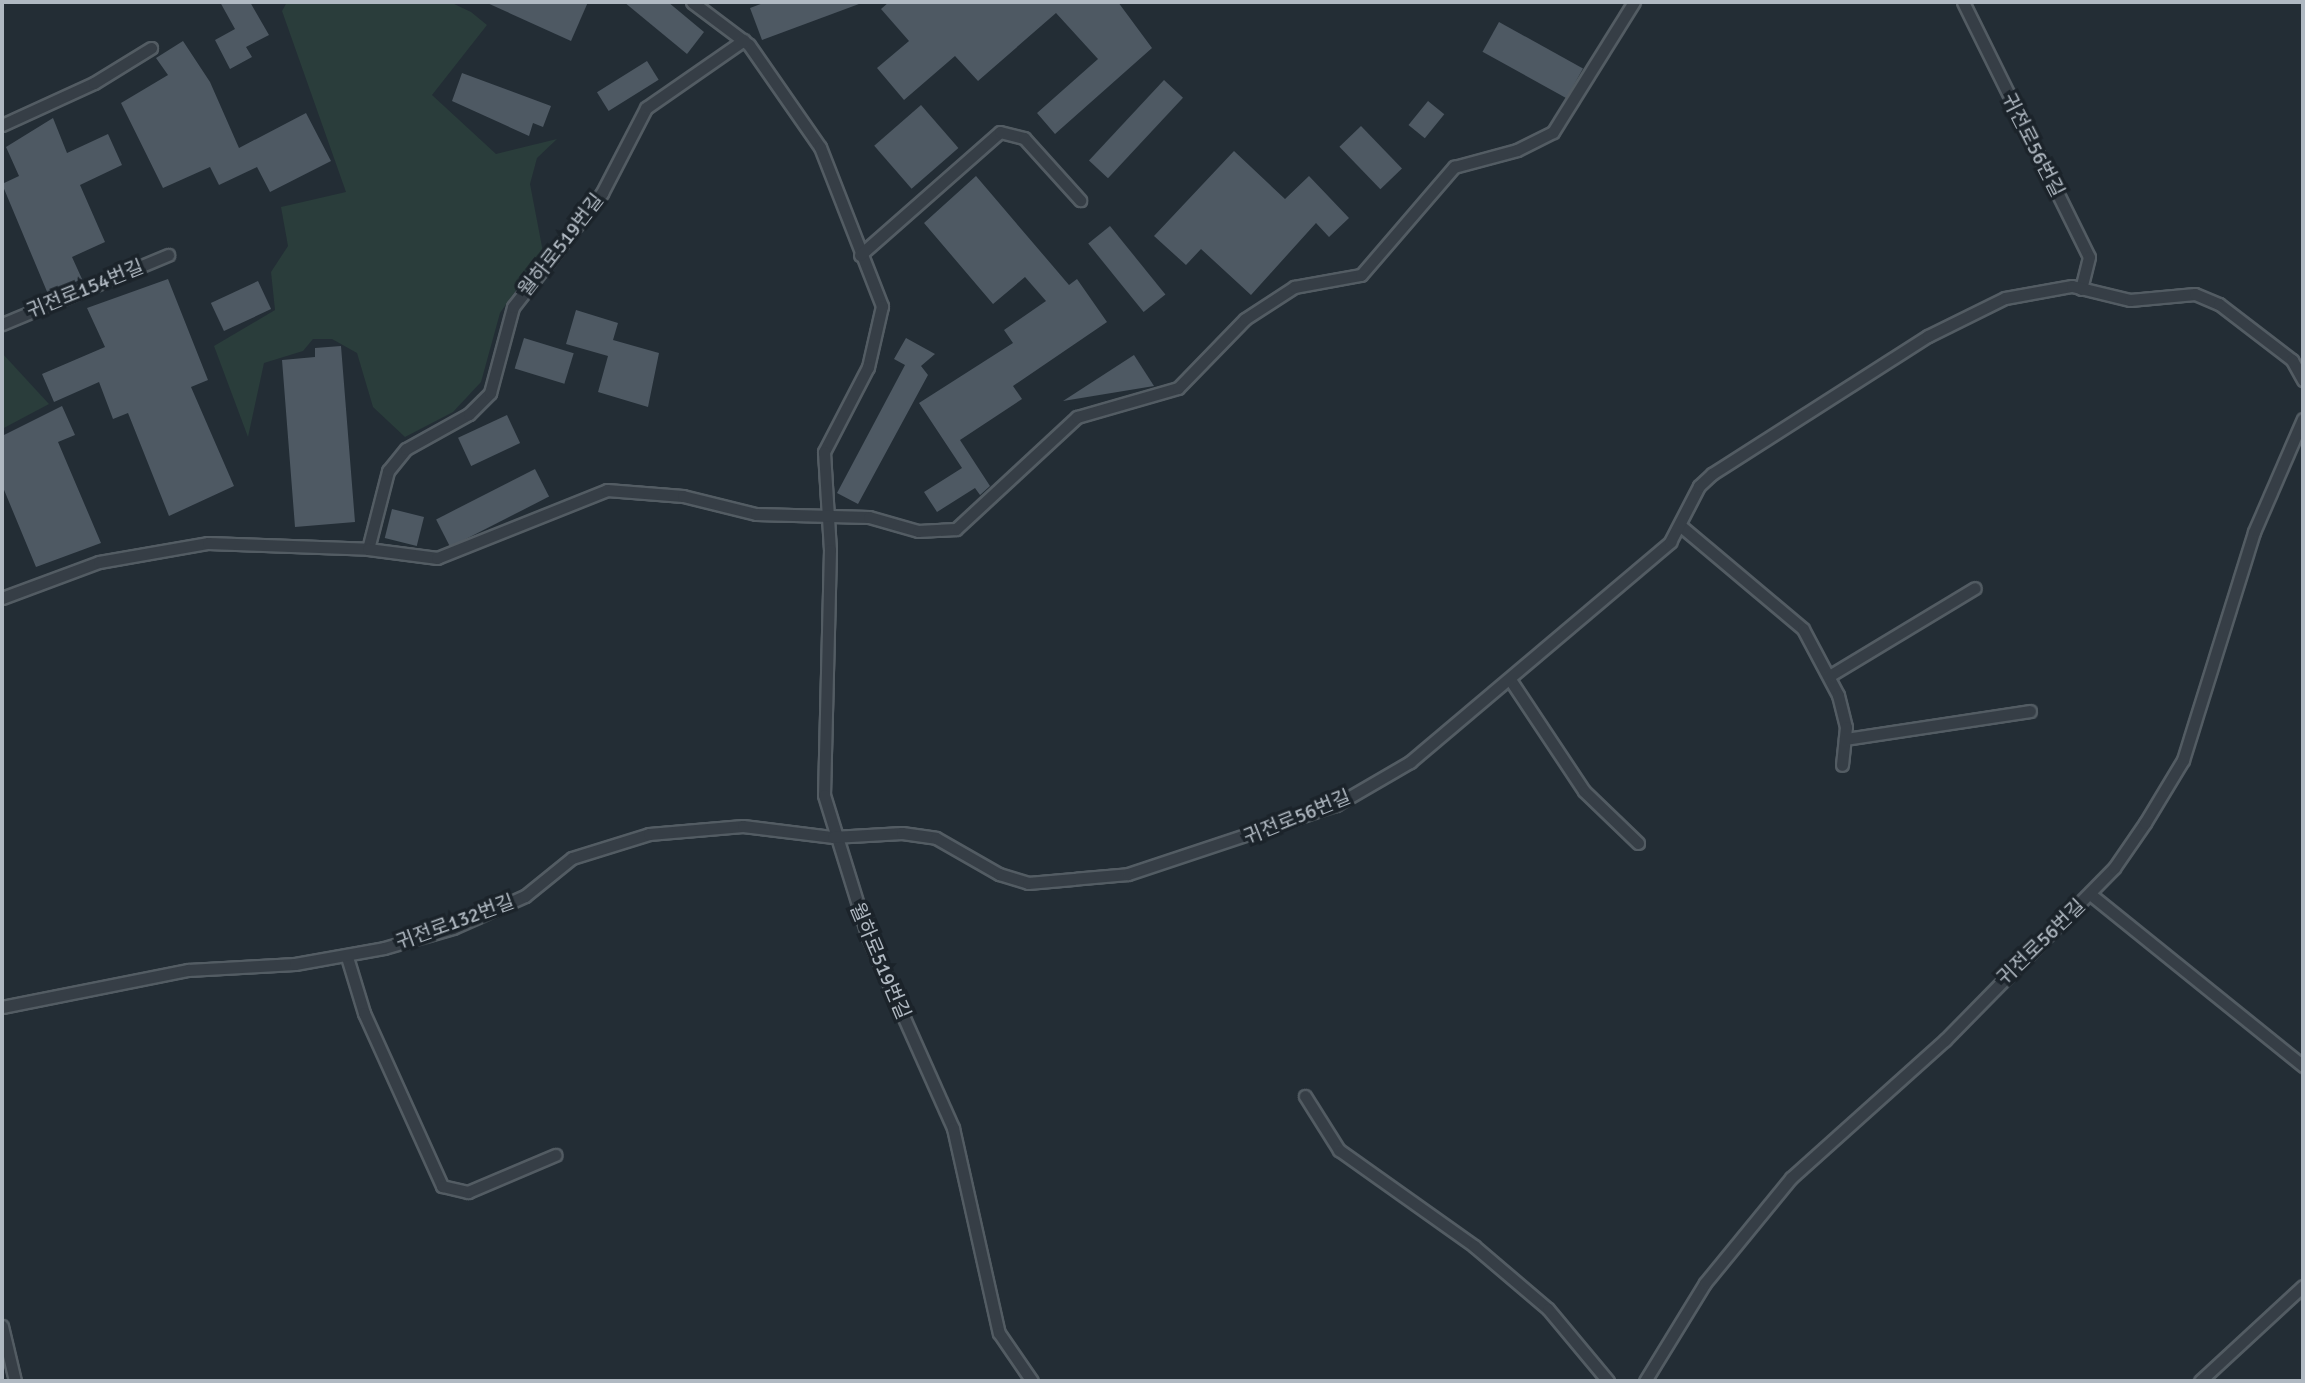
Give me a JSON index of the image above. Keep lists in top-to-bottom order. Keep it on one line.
{"streets":{"lane":["귀전로56번길","월하로519번길","귀전로154번길","귀전로132번길"]},"crossings":[["귀전로56번길","월하로519번길"],["귀전로56번길","귀전로132번길"],["월하로519번길","귀전로132번길"]]}
